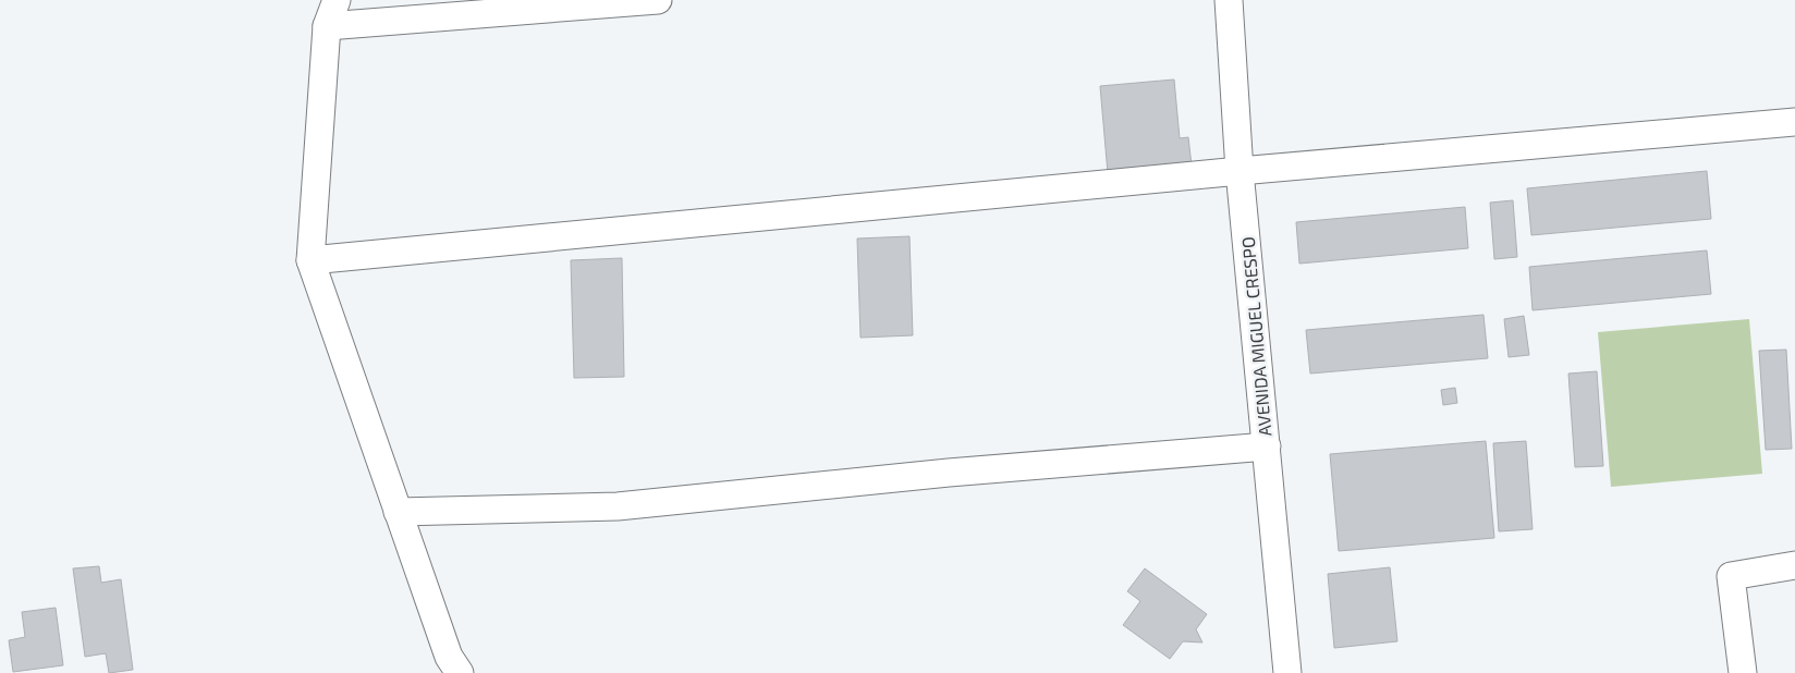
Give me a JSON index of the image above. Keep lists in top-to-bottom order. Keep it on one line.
{"streets":{"street":["AVENIDA MIGUEL CRESPO"]}}
